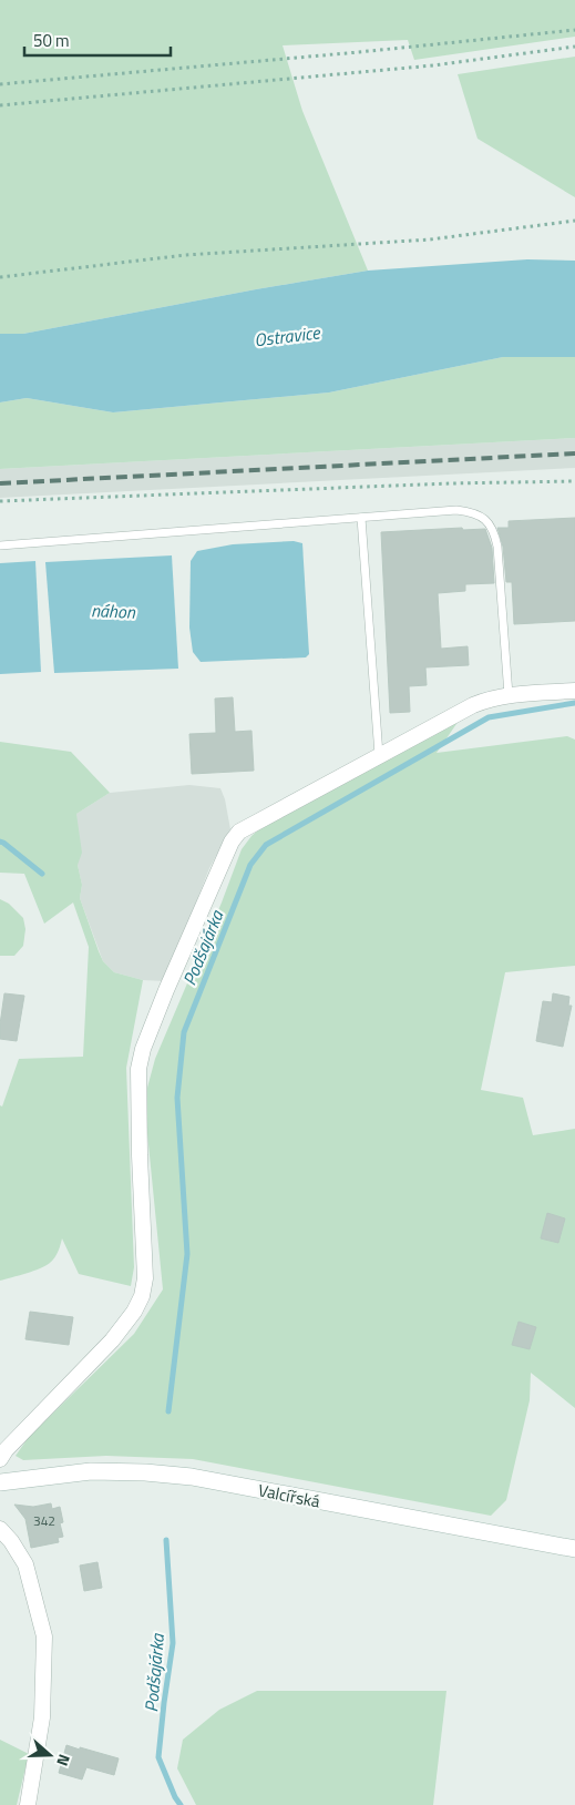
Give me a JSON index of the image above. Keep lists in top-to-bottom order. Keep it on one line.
{"streets":{"main road":["Valcířská"]},"water":["Ostravice","náhon","Podšajárka"],"house_numbers":["342"],"scale_bar":"50 m","north":"right"}
